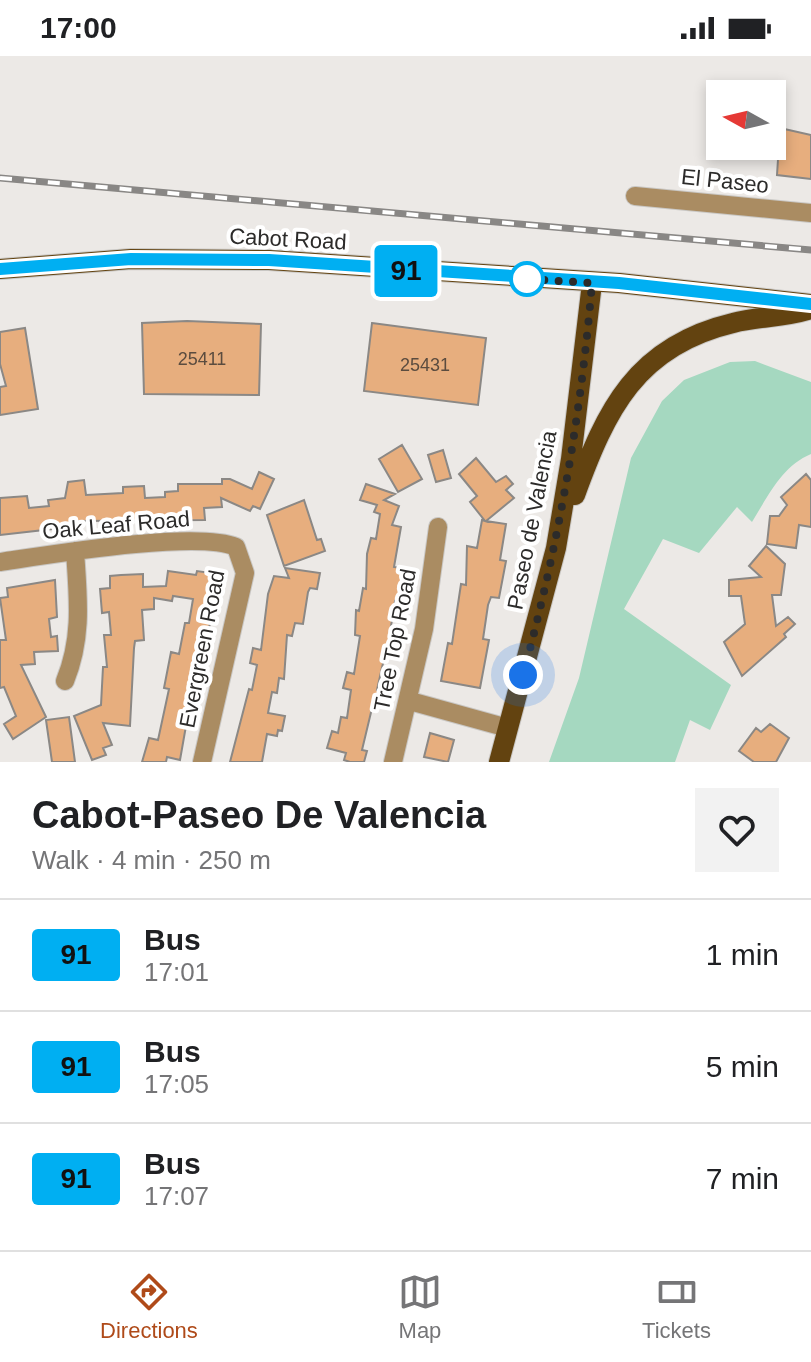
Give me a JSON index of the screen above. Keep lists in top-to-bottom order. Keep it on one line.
{"streets":{"main road":["Cabot Road","Paseo de Valencia"],"street":["El Paseo","Oak Leaf Road","Tree Top Road","Evergreen Road"]},"crossings":[["Cabot Road","Paseo de Valencia"],["Oak Leaf Road","Evergreen Road"]],"lines":["bus line 91"],"house_numbers":["25411","25431"],"north":"left","page":{"status":"17:00","on_map":"91","heading":["Cabot-Paseo De Valencia","Walk · 4 min · 250 m"],"list":[{"mark":"91","name":"Bus","note":"17:01","value":"1 min"},{"mark":"91","name":"Bus","note":"17:05","value":"5 min"},{"mark":"91","name":"Bus","note":"17:07","value":"7 min"}],"tabs":["Directions","Map","Tickets"]}}
